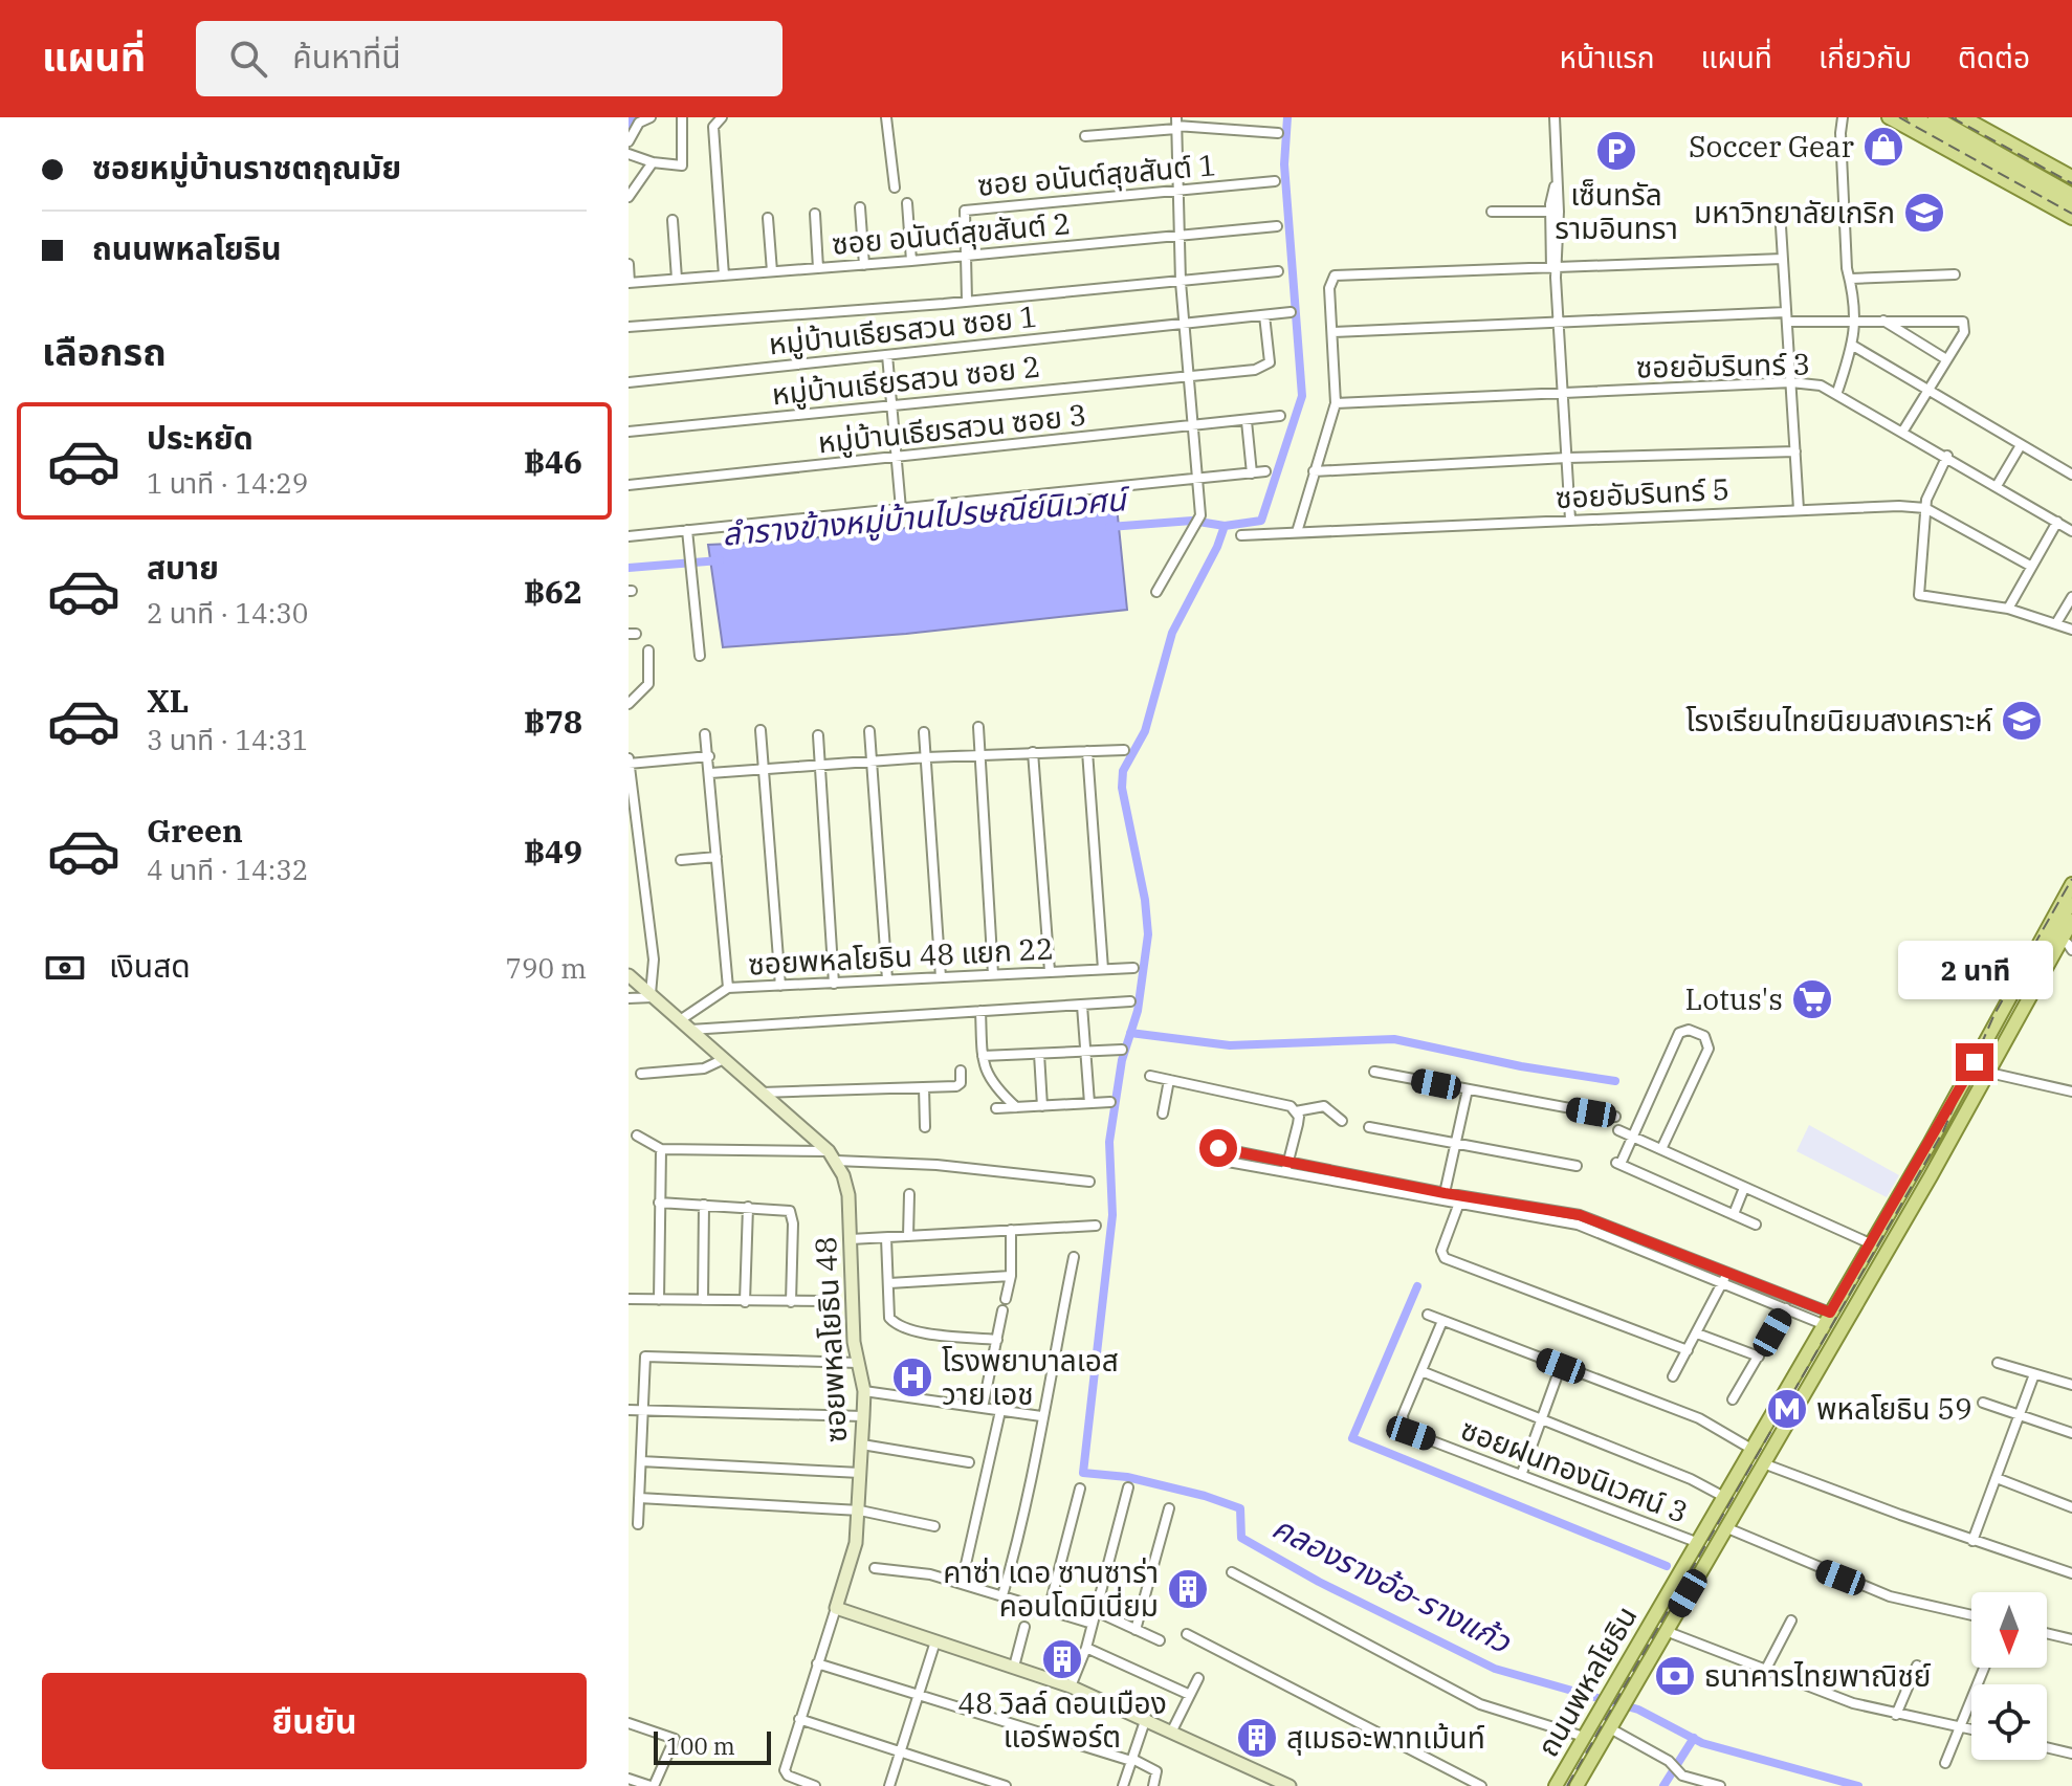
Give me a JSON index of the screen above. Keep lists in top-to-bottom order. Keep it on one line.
{"streets":{"main road":["ถนนพหลโยธิน"],"street":["ซอย อนันต์สุขสันต์ 1","ซอย อนันต์สุขสันต์ 2","หมู่บ้านเธียรสวน ซอย 1","ซอยอัมรินทร์ 3","หมู่บ้านเธียรสวน ซอย 2","หมู่บ้านเธียรสวน ซอย 3","ซอยอัมรินทร์ 5","ซอยพหลโยธิน 48 แยก 22","ซอยพหลโยธิน 48","ซอยฝนทองนิเวศน์ 3"]},"crossings":[["ซอย อนันต์สุขสันต์ 1","ซอย อนันต์สุขสันต์ 2"],["หมู่บ้านเธียรสวน ซอย 1","หมู่บ้านเธียรสวน ซอย 2"],["ซอยฝนทองนิเวศน์ 3","ถนนพหลโยธิน"]],"water":["ลำรางข้างหมู่บ้านไปรษณีย์นิเวศน์","คลองรางอ้อ-รางแก้ว"],"places":{"shop":["Soccer Gear"],"parking":["เซ็นทรัล รามอินทรา"],"school or university":["มหาวิทยาลัยเกริก","โรงเรียนไทยนิยมสงเคราะห์"],"supermarket":["Lotus's"],"hospital":["โรงพยาบาลเอส วาย เอช"],"metro station":["พหลโยธิน 59"],"building":["คาซ่า เดอ ซานซาร่า คอนโดมิเนี่ยม","48 วิลล์ ดอนเมือง แอร์พอร์ต","สุเมธอะพาทเม้นท์"],"bank":["ธนาคารไทยพาณิชย์"]},"scale_bar":"100 m","north":"bottom","page":{"header":"แผนที่","search":"ค้นหาที่นี่","nav":["หน้าแรก","แผนที่","เกี่ยวกับ","ติดต่อ"],"banner":["ซอยหมู่บ้านราชตฤณมัย","ถนนพหลโยธิน"],"heading":"เลือกรถ","list":[{"name":"ประหยัด","note":"1 นาที · 14:29","value":"฿46"},{"name":"สบาย","note":"2 นาที · 14:30","value":"฿62"},{"name":"XL","note":"3 นาที · 14:31","value":"฿78"},{"name":"Green","note":"4 นาที · 14:32","value":"฿49"}],"pay":["เงินสด","790 m"],"bubble":"2 นาที","buttons":"ยืนยัน","scale":"100 m"}}
